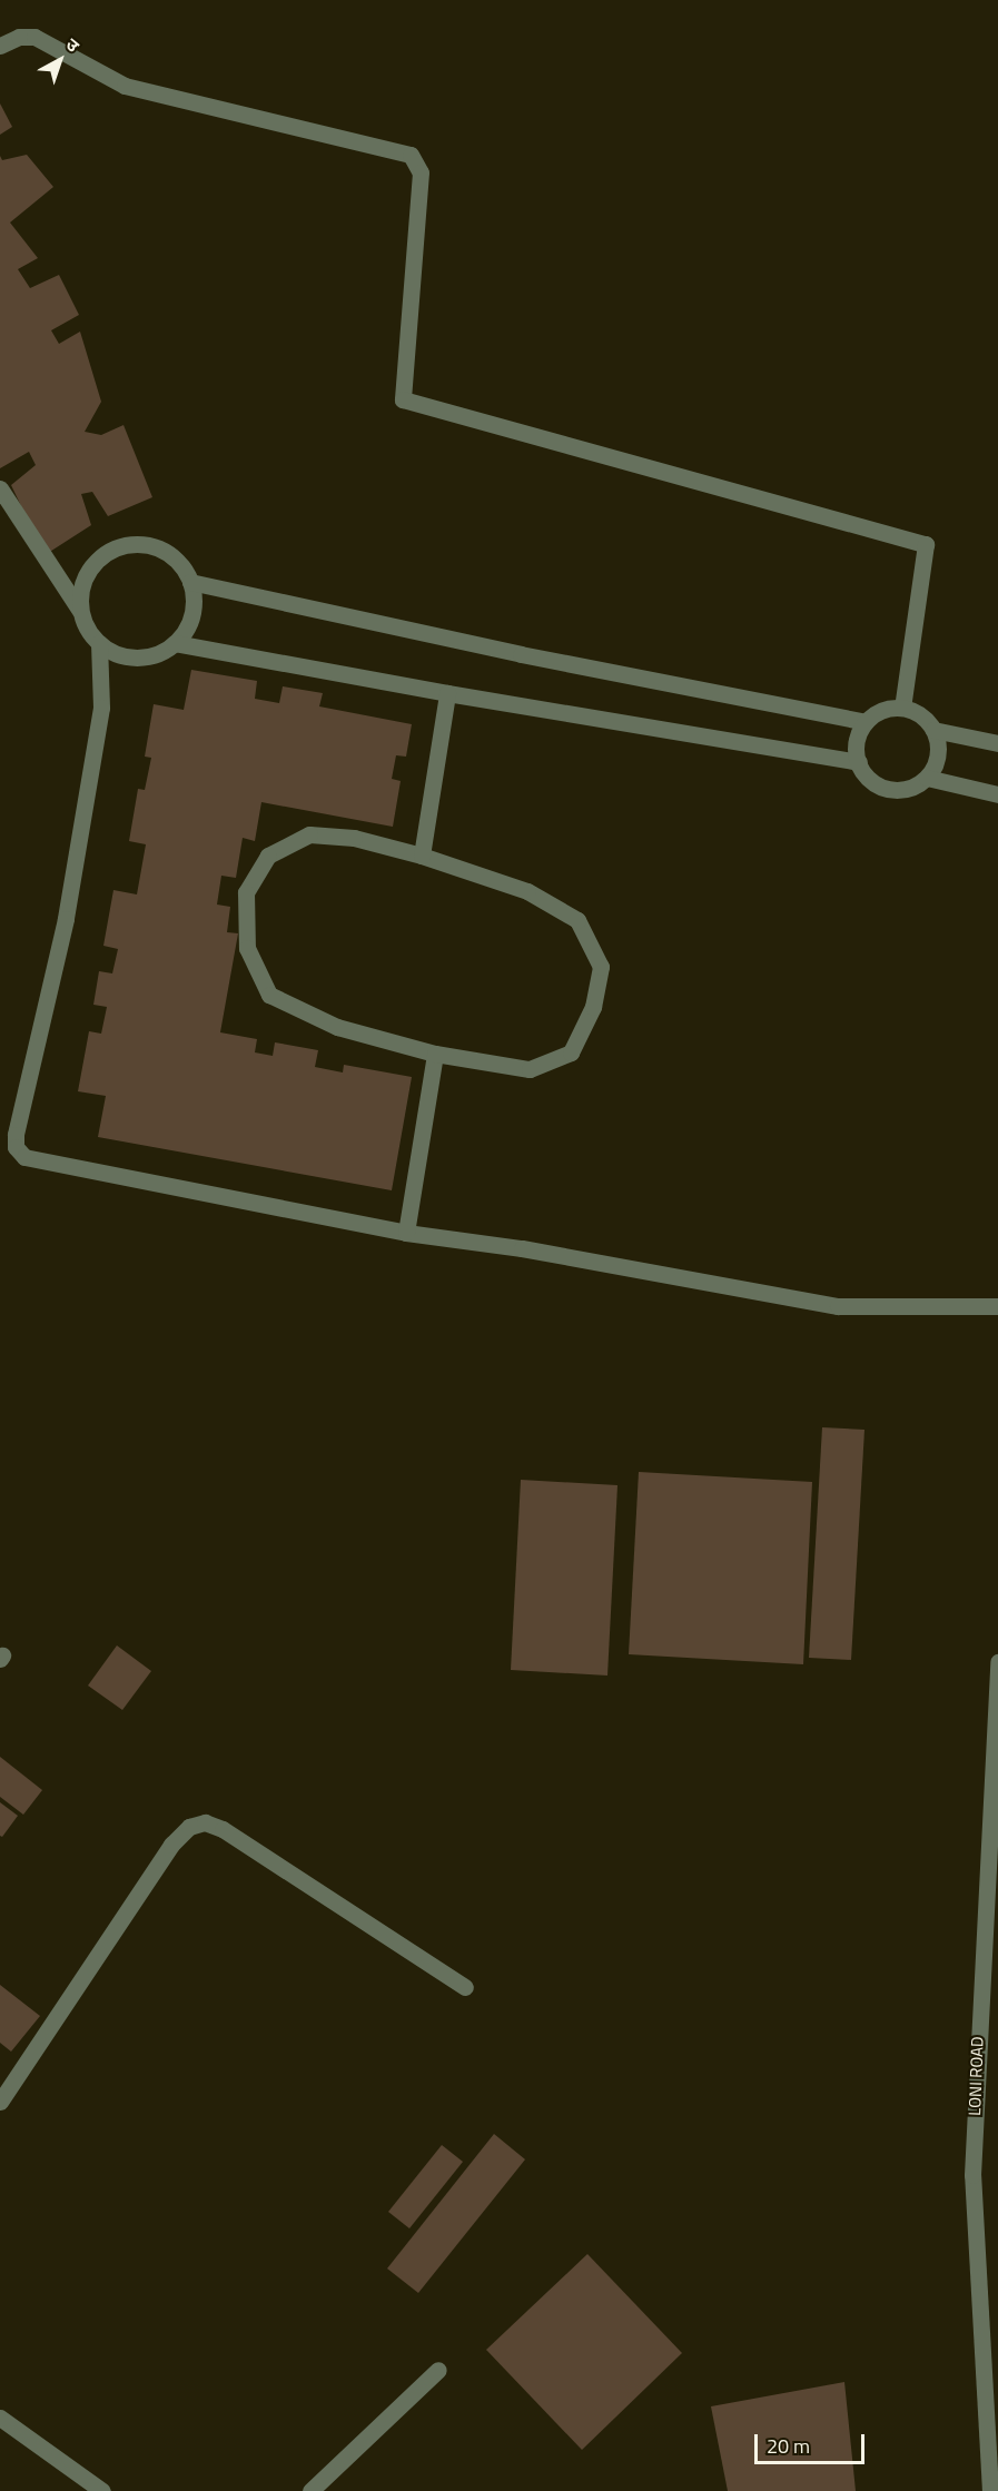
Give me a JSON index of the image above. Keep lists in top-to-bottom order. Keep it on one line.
{"streets":{"street":["LONI ROAD"]},"scale_bar":"20 m","north":"top right"}
